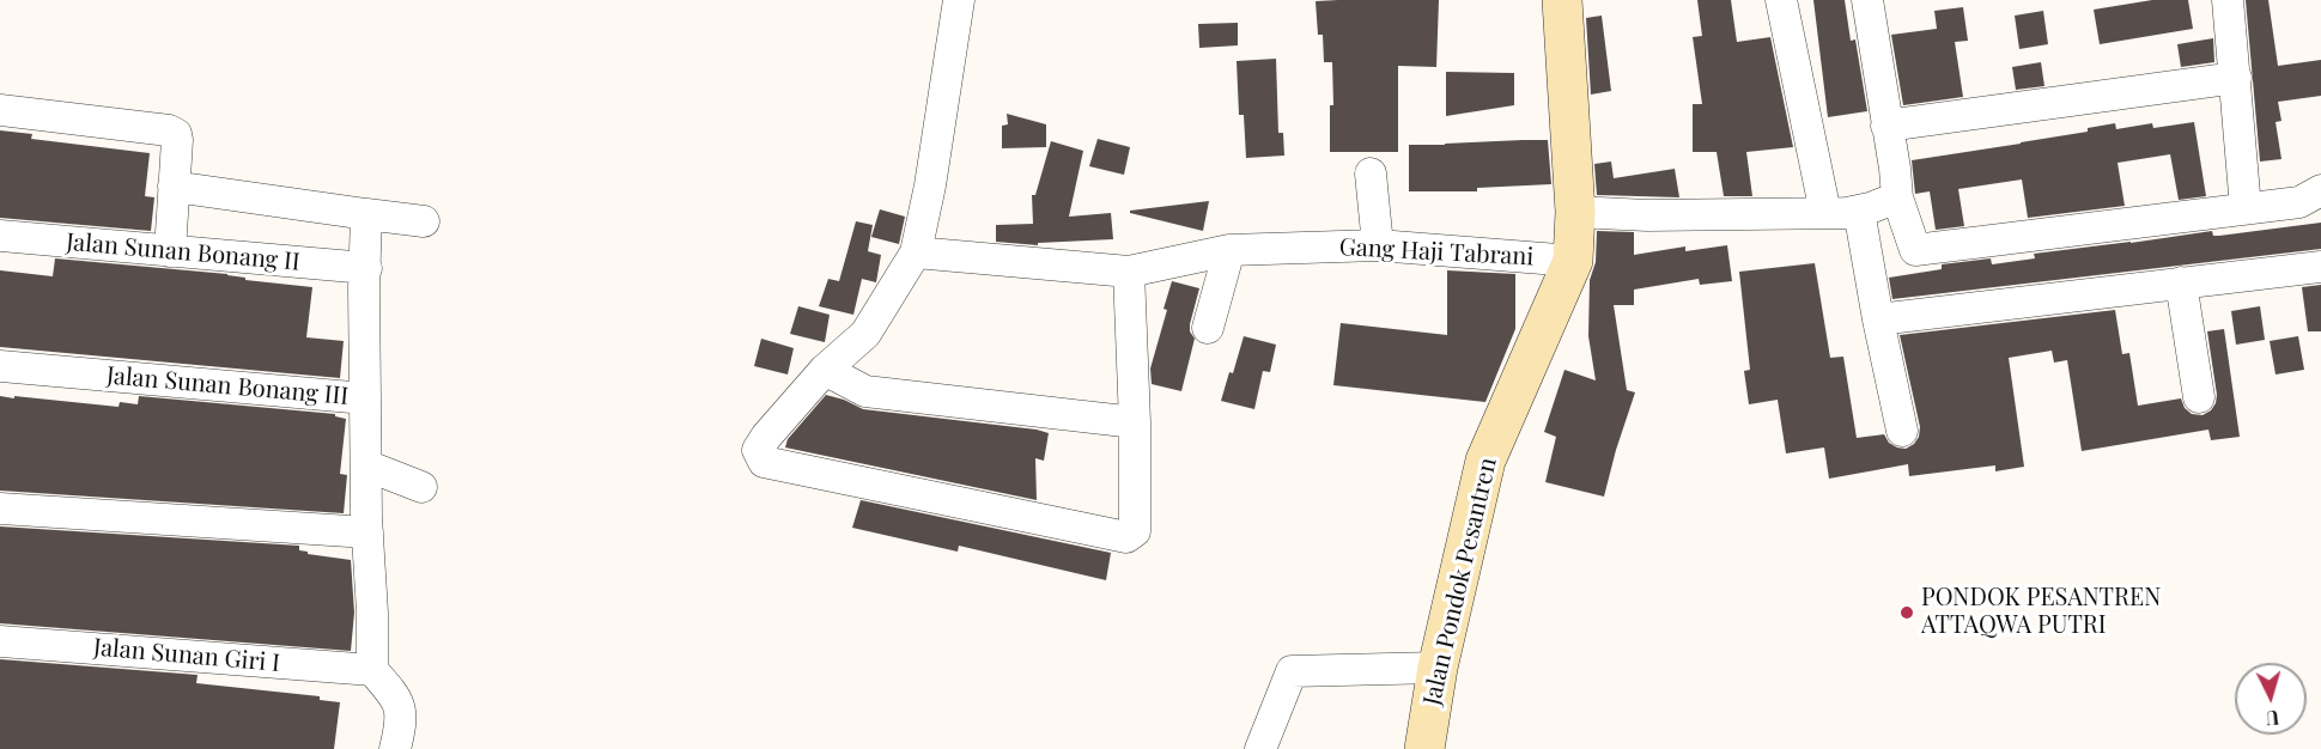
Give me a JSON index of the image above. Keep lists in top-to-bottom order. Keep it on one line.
{"streets":{"street":["Jalan Sunan Bonang II","Gang Haji Tabrani","Jalan Sunan Bonang III","Jalan Pondok Pesantren","Jalan Sunan Giri I"]},"crossings":[["Gang Haji Tabrani","Jalan Pondok Pesantren"],["Jalan Sunan Bonang III","Jalan Sunan Giri I"]],"places":["PONDOK PESANTREN ATTAQWA PUTRI"],"north":"bottom"}
